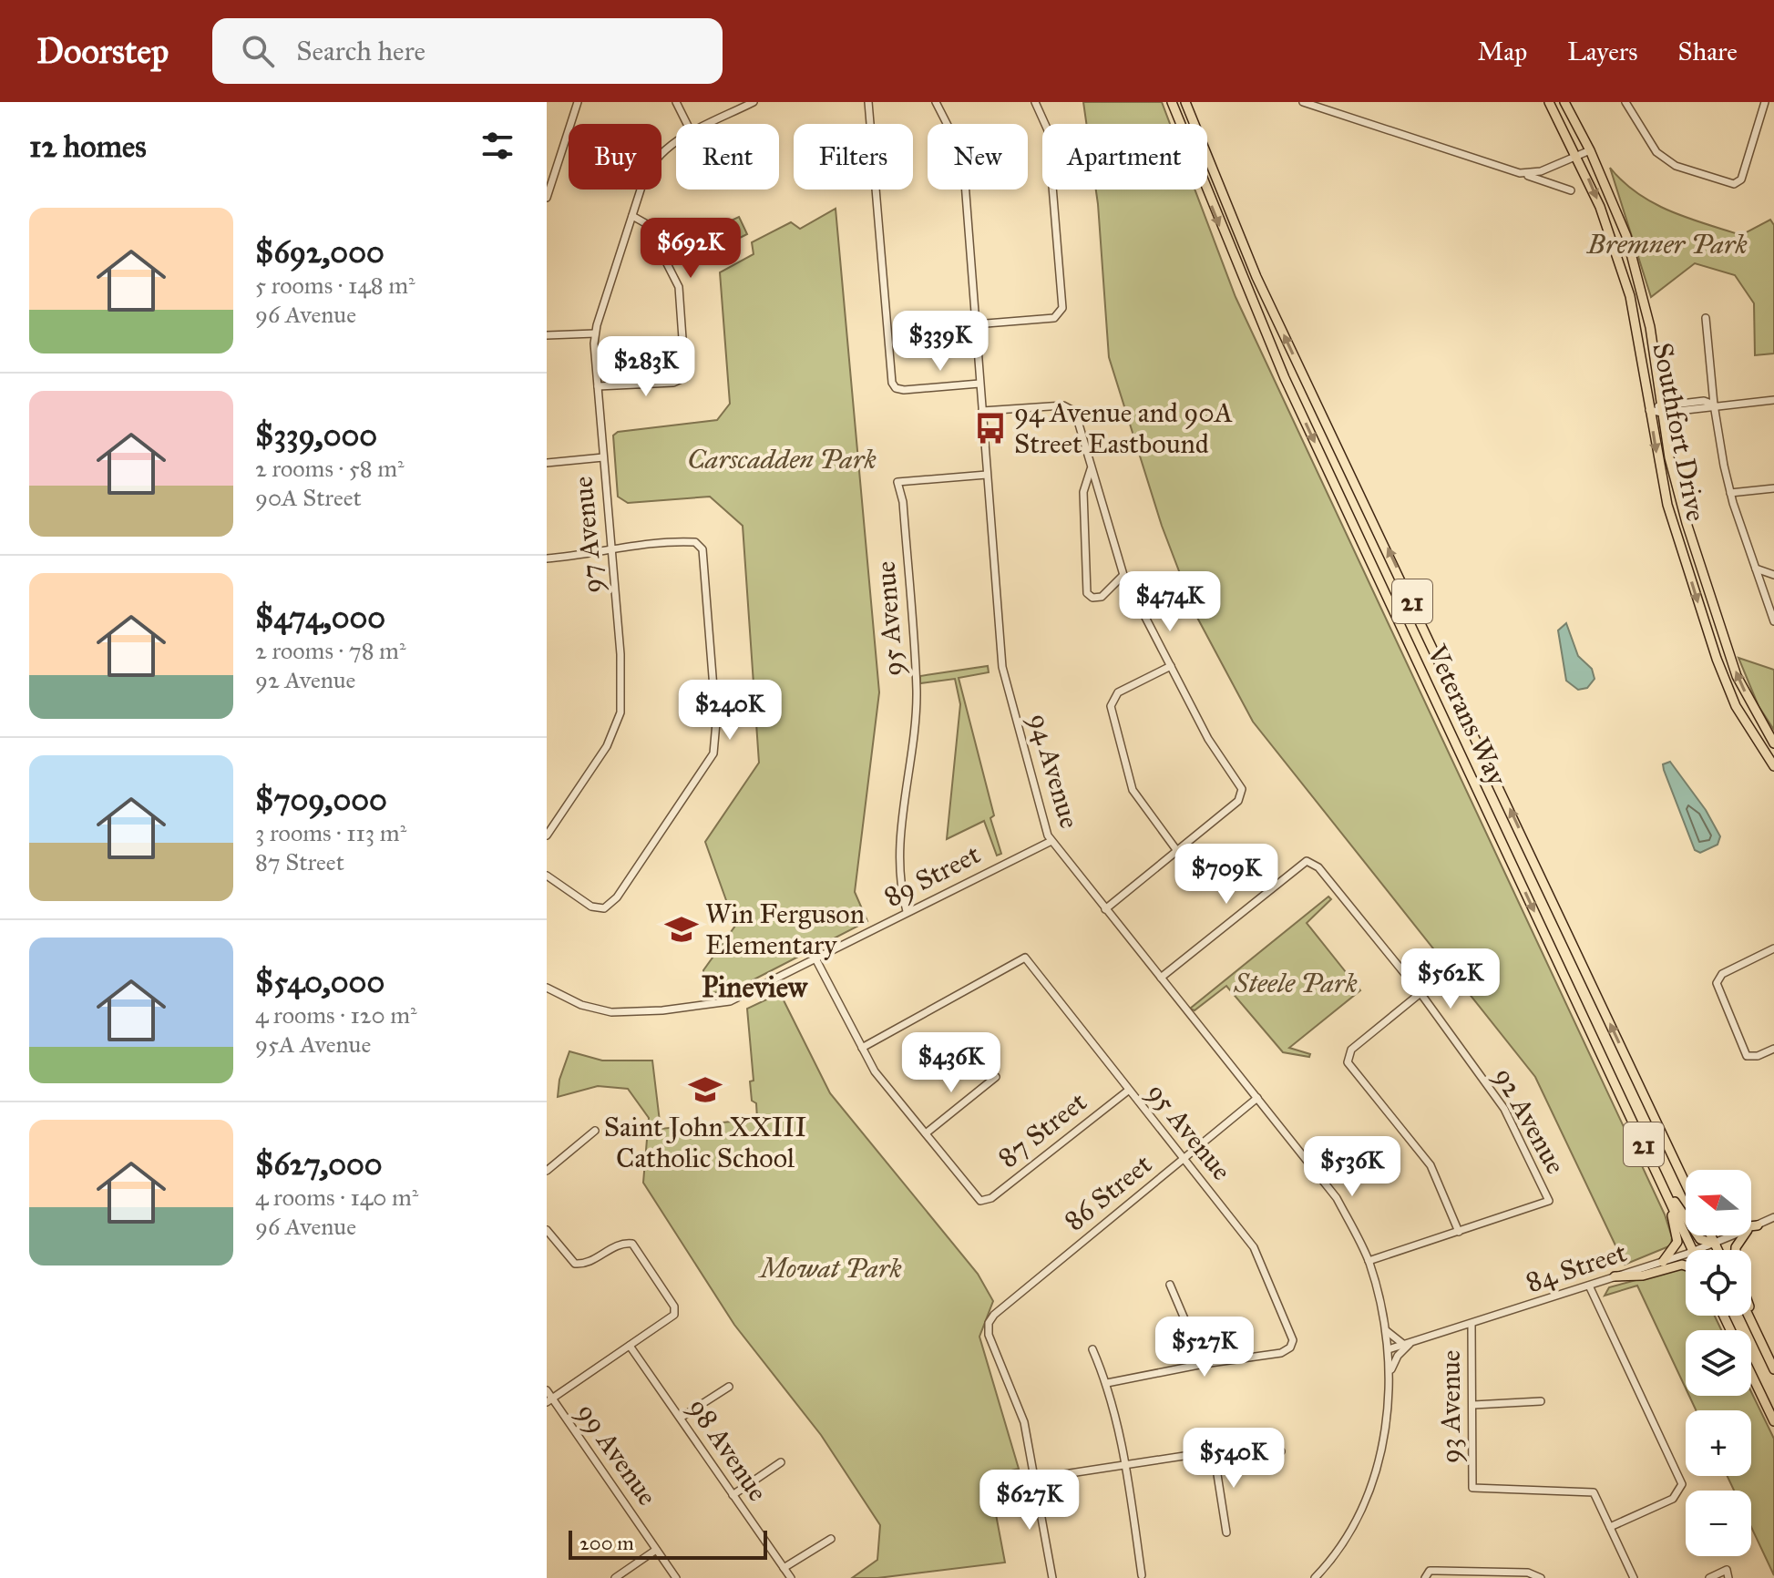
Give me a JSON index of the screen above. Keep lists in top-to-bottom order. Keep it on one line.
{"streets":{"main road":["Southfort Drive","21","Veterans Way"],"street":["97 Avenue","95 Avenue","94 Avenue","89 Street","92 Avenue","87 Street","86 Street","84 Street","93 Avenue","98 Avenue","99 Avenue"]},"crossings":[["95 Avenue","94 Avenue"],["95 Avenue","89 Street"],["95 Avenue","87 Street"],["95 Avenue","86 Street"],["94 Avenue","89 Street"],["94 Avenue","92 Avenue"],["94 Avenue","86 Street"],["94 Avenue","84 Street"],["84 Street","93 Avenue"]],"districts":["Pineview"],"parks":["Bremner Park","Carscadden Park","Steele Park","Mowat Park"],"places":{"bus stop":["94 Avenue and 90A Street Eastbound"],"school or university":["Win Ferguson Elementary","Saint John XXIII Catholic School"]},"scale_bar":"200 m","north":"left","page":{"header":"Doorstep","search":"Search here","nav":["Map","Layers","Share"],"heading":"12 homes","chip":["Buy","Rent","Filters","New","Apartment"],"list":[{"name":"$692,000","note":"5 rooms · 148 m² · 96 Avenue"},{"name":"$339,000","note":"2 rooms · 58 m² · 90A Street"},{"name":"$474,000","note":"2 rooms · 78 m² · 92 Avenue"},{"name":"$709,000","note":"3 rooms · 113 m² · 87 Street"},{"name":"$540,000","note":"4 rooms · 120 m² · 95A Avenue"},{"name":"$627,000","note":"4 rooms · 140 m² · 96 Avenue"}],"price":["$692K","$339K","$283K","$474K","$240K","$709K","$562K","$436K","$536K","$527K","$540K","$627K"],"map_buttons":["+","−"],"scale":"200 m"}}
